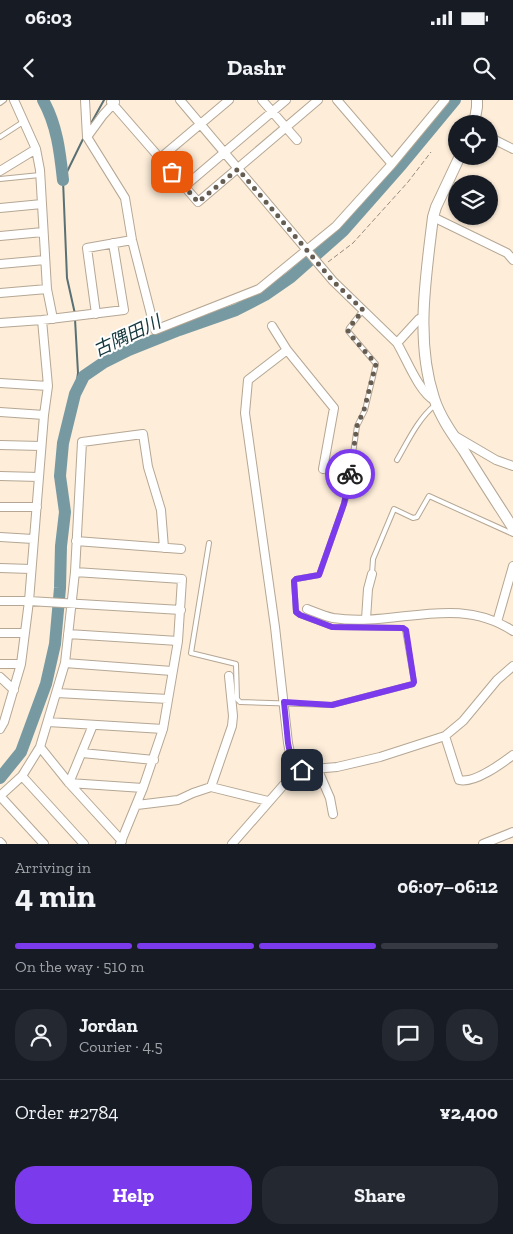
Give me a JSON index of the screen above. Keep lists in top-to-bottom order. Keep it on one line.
{"water":["古隅田川"],"page":{"status":"06:03","header":"Dashr","heading":["4 min","Arriving in","06:07–06:12"],"panel":["Jordan","Courier · 4.5","Order #2784","¥2,400"],"bar":"On the way · 510 m","buttons":["Help","Share"]}}
